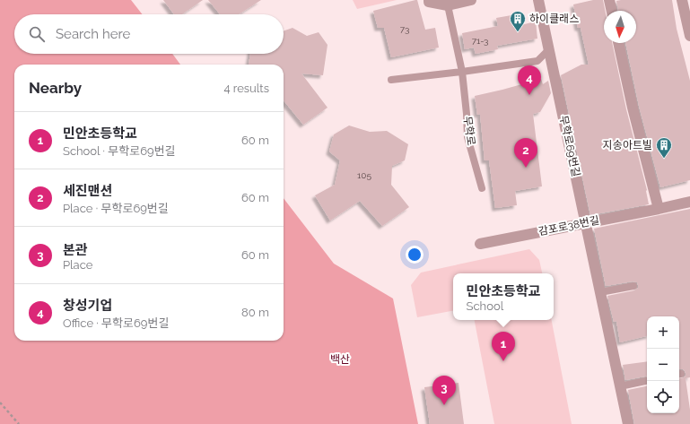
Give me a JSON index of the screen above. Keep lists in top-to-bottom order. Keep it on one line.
{"streets":{"street":["무학로69번길","감포로38번길"],"lane":["무학로"]},"crossings":[["무학로69번길","감포로38번길"]],"parks":["백산"],"places":{"building":["하이클래스","지송아트빌"]},"house_numbers":["73","71-3","105"],"north":"bottom","page":{"search":"Search here","heading":["Nearby","4 results"],"pins":["4","2","1","3"],"list":[{"mark":"1","name":"민안초등학교","note":"School · 무학로69번길","value":"60 m"},{"mark":"2","name":"세진맨션","note":"Place · 무학로69번길","value":"60 m"},{"mark":"3","name":"본관","note":"Place","value":"60 m"},{"mark":"4","name":"창성기업","note":"Office · 무학로69번길","value":"80 m"}],"popup":["민안초등학교","School"],"map_buttons":["+","−"]}}
